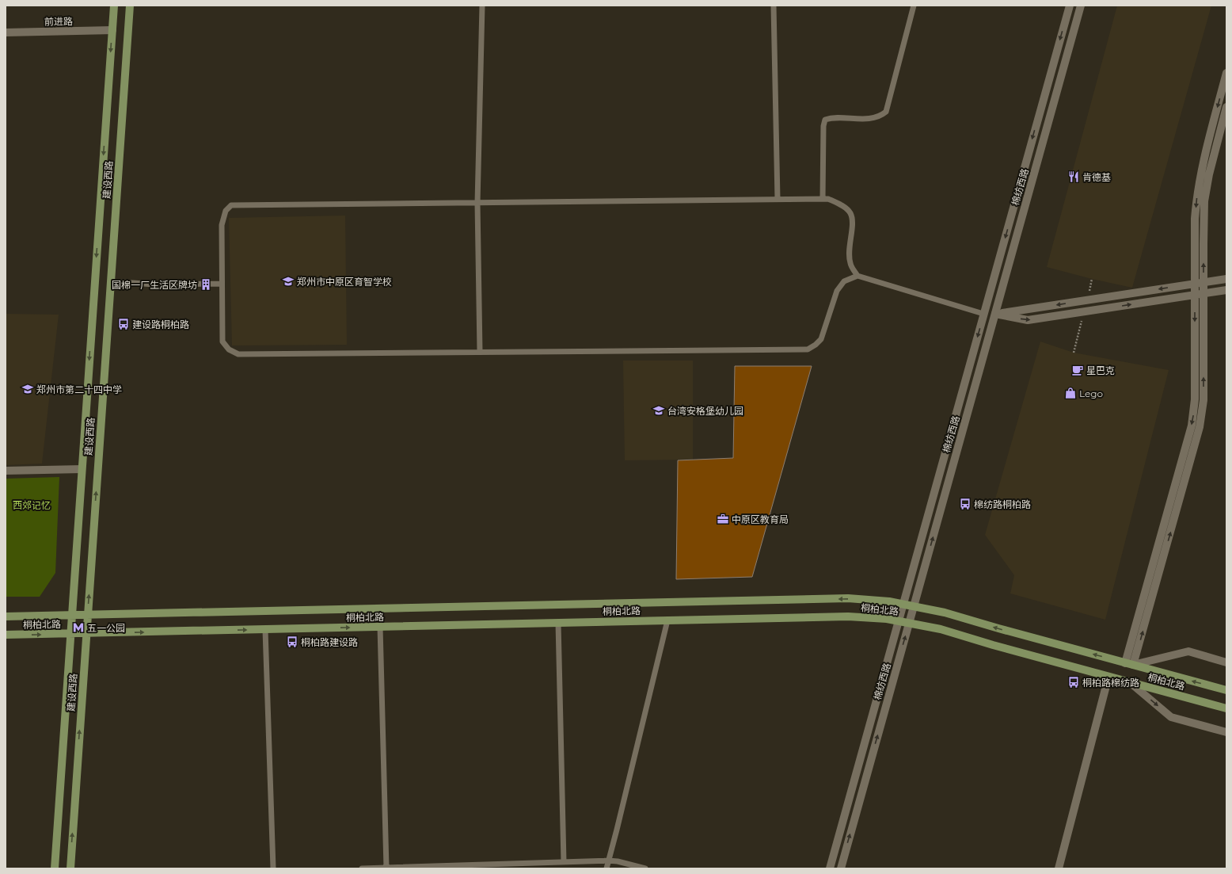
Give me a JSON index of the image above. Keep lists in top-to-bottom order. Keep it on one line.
{"streets":{"main road":["建设西路","桐柏北路"],"street":["前进路","棉纺西路"]},"crossings":[["前进路","建设西路"],["建设西路","桐柏北路"],["棉纺西路","桐柏北路"]],"parks":["西郊记忆"],"places":{"restaurant":["肯德基"],"school or university":["郑州市中原区育智学校","郑州市第二十四中学","台湾安格堡幼儿园"],"building":["国棉一厂生活区牌坊"],"bus stop":["建设路桐柏路","棉纺路桐柏路","桐柏路建设路","桐柏路棉纺路"],"cafe":["星巴克"],"shop":["Lego"],"office":["中原区教育局"],"metro station":["五一公园"]}}
